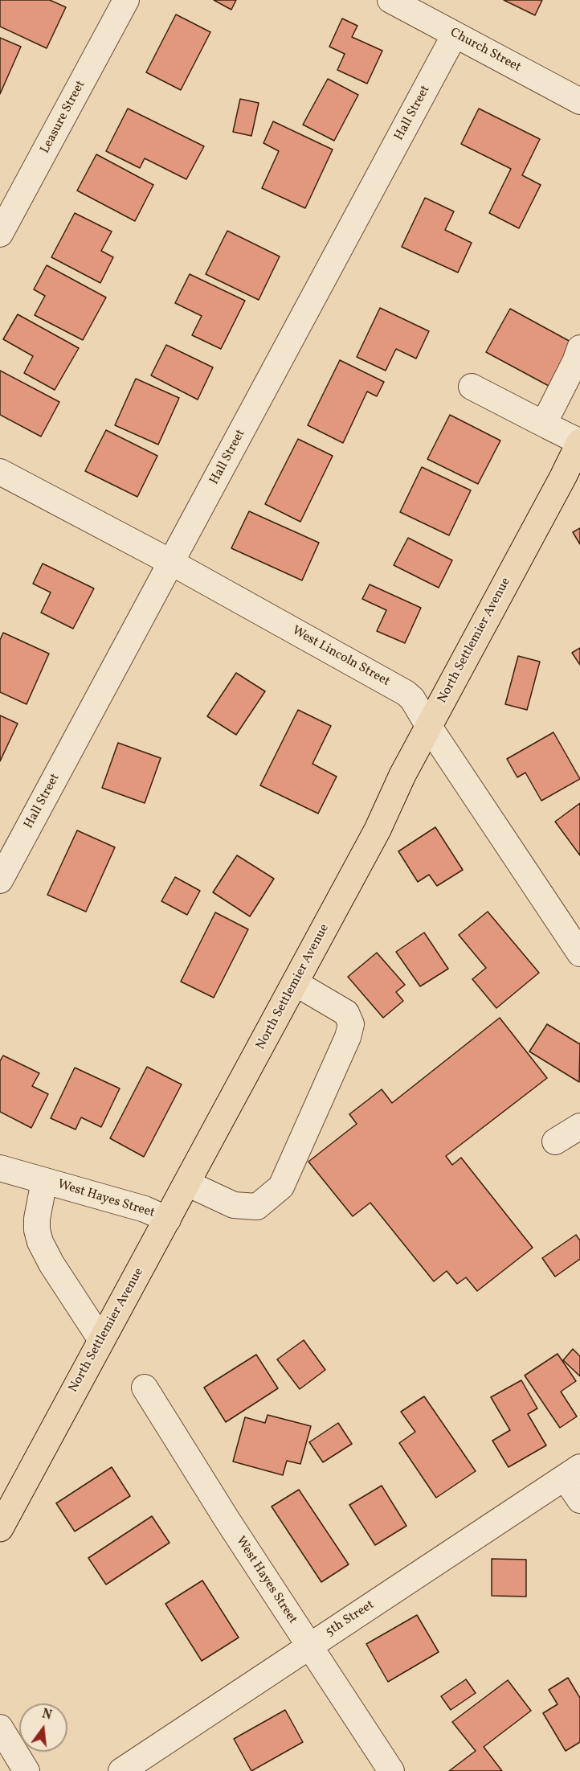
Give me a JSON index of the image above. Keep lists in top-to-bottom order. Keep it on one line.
{"streets":{"main road":["North Settlemier Avenue"],"street":["Church Street","Hall Street","Leasure Street","West Lincoln Street","West Hayes Street","5th Street"]},"crossings":[["Church Street","Hall Street"],["Hall Street","West Lincoln Street"],["North Settlemier Avenue","West Lincoln Street"],["North Settlemier Avenue","West Hayes Street"],["West Hayes Street","5th Street"]],"north":"top"}
